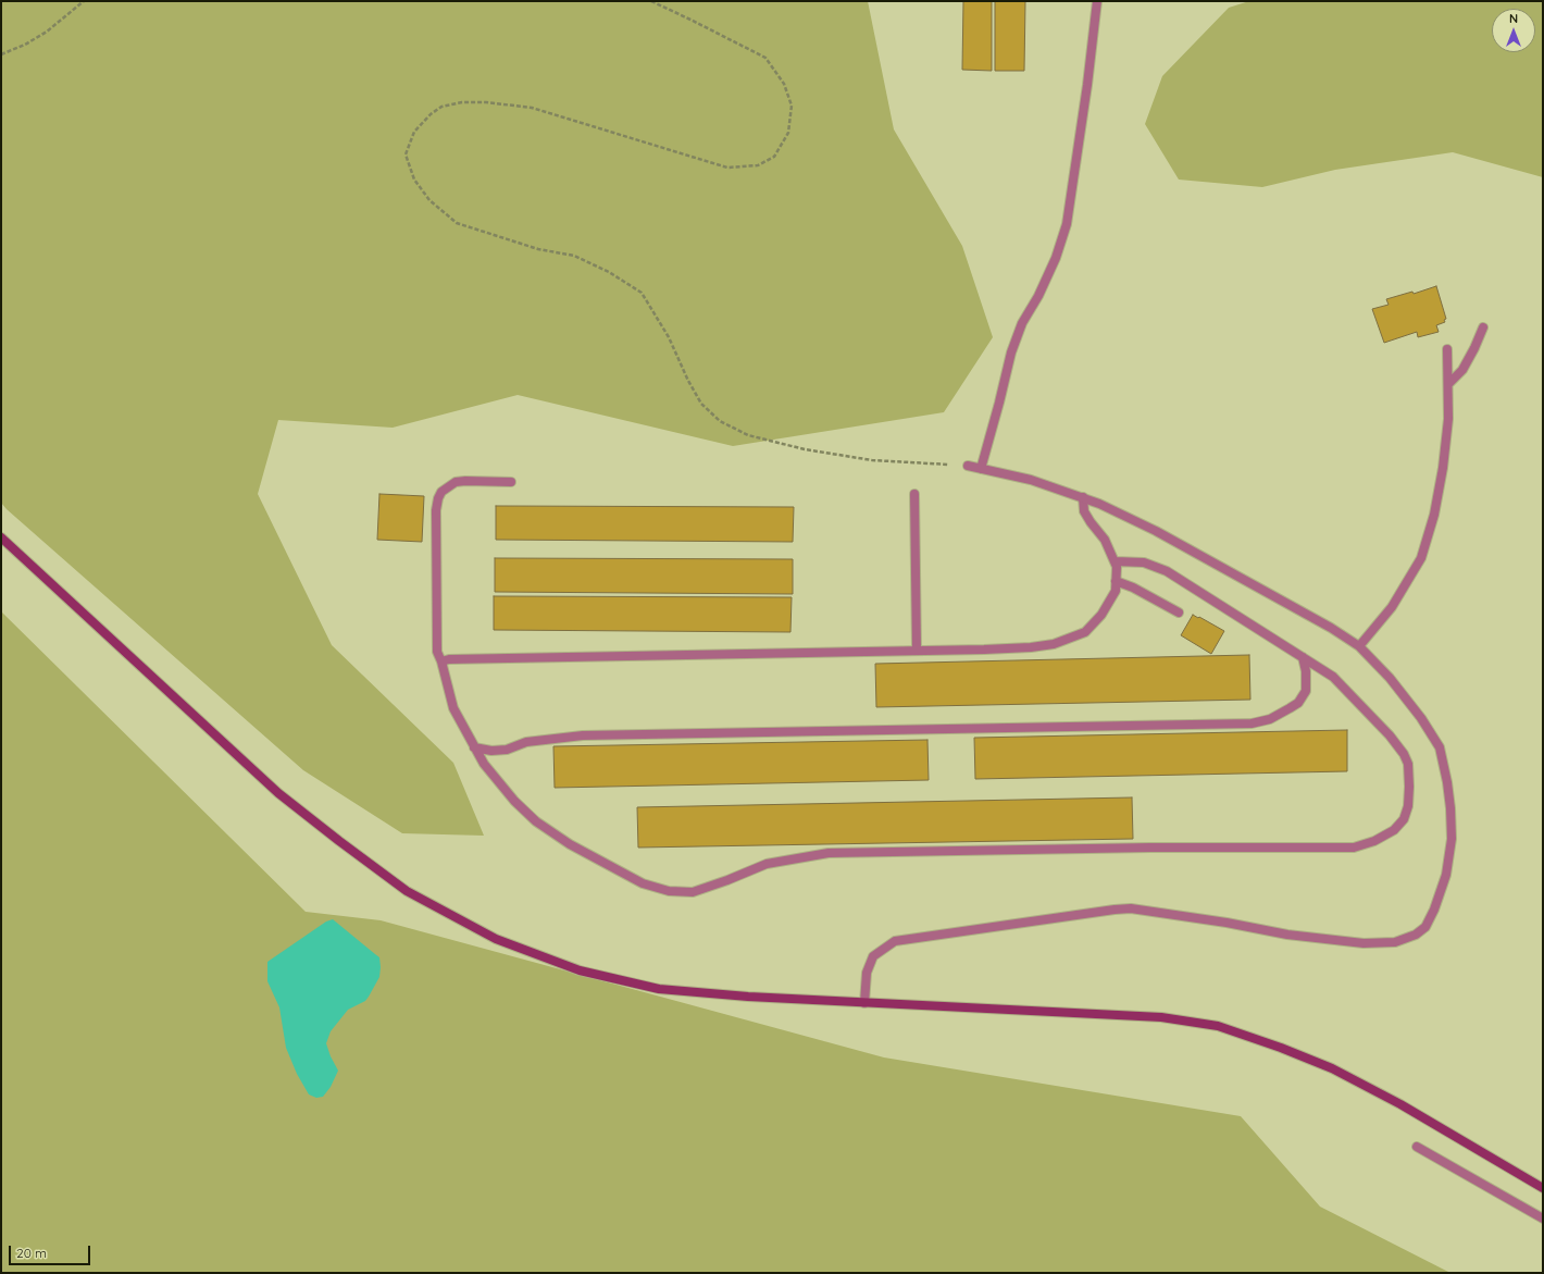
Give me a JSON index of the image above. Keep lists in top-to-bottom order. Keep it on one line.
{"scale_bar":"20 m","north":"top"}
